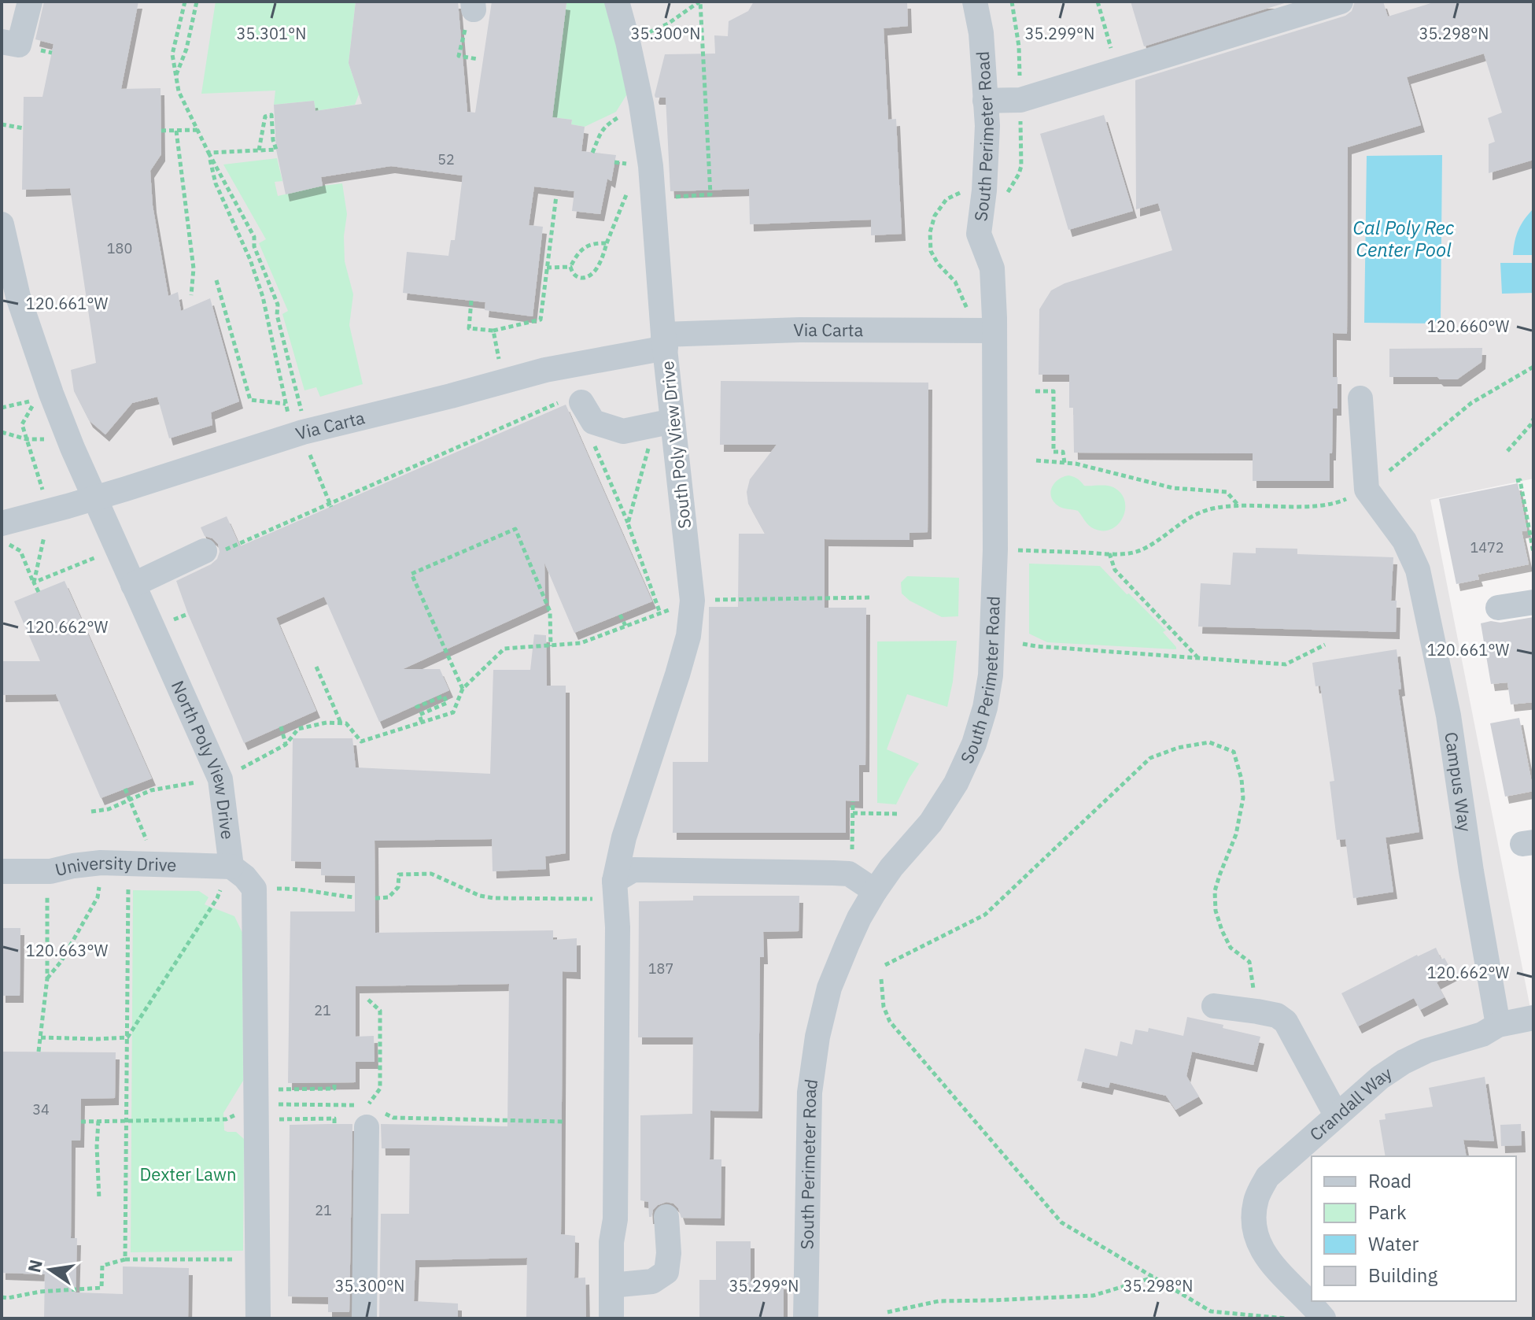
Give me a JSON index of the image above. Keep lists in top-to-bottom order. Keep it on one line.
{"streets":{"street":["South Perimeter Road","Via Carta","South Poly View Drive","North Poly View Drive","Campus Way","University Drive","Crandall Way"]},"crossings":[["South Perimeter Road","Via Carta"],["Via Carta","South Poly View Drive"],["Via Carta","North Poly View Drive"],["North Poly View Drive","University Drive"],["Campus Way","Crandall Way"]],"water":["Cal Poly Rec Center Pool"],"parks":["Dexter Lawn"],"house_numbers":["52","180","1472","187","21","34","21"],"legend":["Road","Park","Water","Building"],"north":"left","coordinates":["35.301°N","35.300°N","35.299°N","35.298°N","120.661°W","120.660°W","120.662°W","120.663°W"]}
